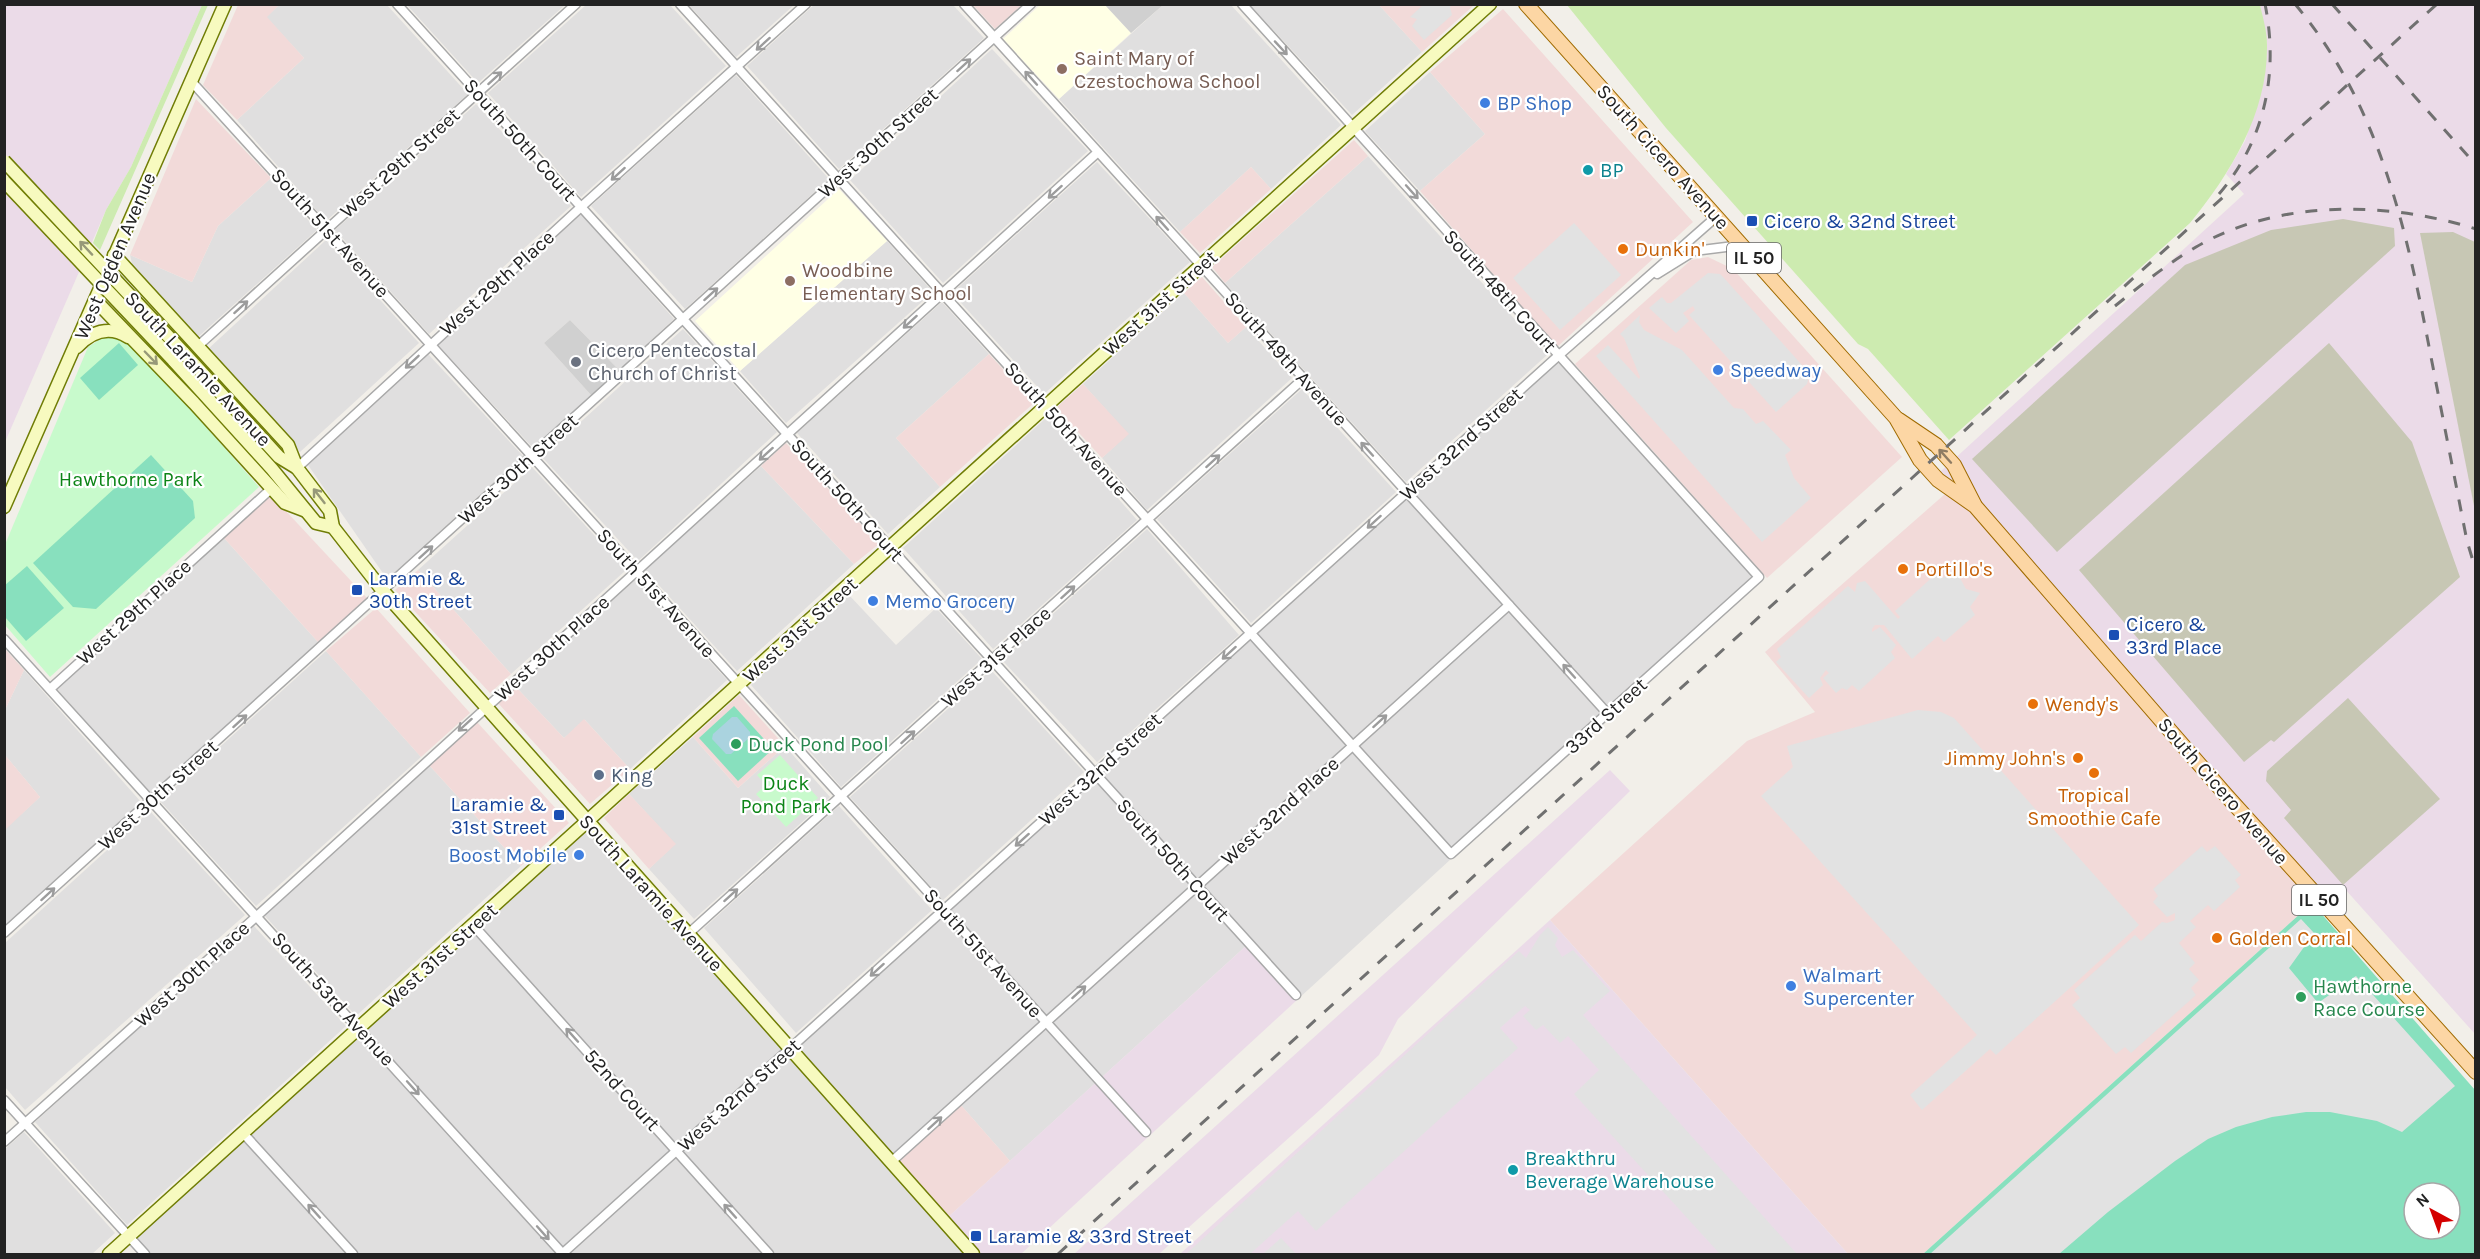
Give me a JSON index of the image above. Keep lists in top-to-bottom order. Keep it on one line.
{"streets":{"main road":["South Cicero Avenue","West Ogden Avenue","IL 50","West 31st Street","South Laramie Avenue"],"street":["South 50th Court","West 30th Street","West 29th Street","South 51st Avenue","West 29th Place","South 48th Court","South 49th Avenue","South 50th Avenue","West 32nd Street","West 30th Place","West 31st Place","33rd Street","West 32nd Place","South 53rd Avenue","52nd Court"]},"crossings":[["South 50th Court","West 30th Street"],["South 50th Court","West 29th Street"],["South 50th Court","West 29th Place"],["South 50th Court","West 31st Street"],["South 50th Court","West 32nd Street"],["South 50th Court","West 30th Place"],["South 50th Court","West 31st Place"],["South 50th Court","West 32nd Place"],["West 30th Street","South 51st Avenue"],["West 30th Street","South 49th Avenue"],["West 30th Street","South Laramie Avenue"],["West 30th Street","South 50th Avenue"],["West 30th Street","South 53rd Avenue"],["South Cicero Avenue","West 32nd Street"],["West 29th Street","South 51st Avenue"],["South 51st Avenue","West Ogden Avenue"],["South 51st Avenue","West 29th Place"],["South 51st Avenue","West 31st Street"],["South 51st Avenue","West 32nd Street"],["South 51st Avenue","West 30th Place"],["South 51st Avenue","West 31st Place"],["South 51st Avenue","West 32nd Place"],["West 29th Place","South Laramie Avenue"],["West 29th Place","South 50th Avenue"],["West 29th Place","South 53rd Avenue"],["South 48th Court","West 31st Street"],["South 48th Court","West 32nd Street"],["South 48th Court","33rd Street"],["West 31st Street","South 49th Avenue"],["West 31st Street","South Laramie Avenue"],["West 31st Street","South 50th Avenue"],["West 31st Street","South 53rd Avenue"],["West 31st Street","52nd Court"],["South 49th Avenue","West 32nd Street"],["South 49th Avenue","West 30th Place"],["South 49th Avenue","West 31st Place"],["South 49th Avenue","33rd Street"],["South 49th Avenue","West 32nd Place"],["South Laramie Avenue","West 32nd Street"],["South Laramie Avenue","West 30th Place"],["South Laramie Avenue","West 31st Place"],["South Laramie Avenue","West 32nd Place"],["South 50th Avenue","West 32nd Street"],["South 50th Avenue","West 30th Place"],["South 50th Avenue","West 31st Place"],["South 50th Avenue","33rd Street"],["South 50th Avenue","West 32nd Place"],["West 32nd Street","South 53rd Avenue"],["West 32nd Street","52nd Court"],["West 30th Place","South 53rd Avenue"]],"one_way":["West 30th Street","West 29th Street","West 29th Place","South 48th Court","South 49th Avenue","West 32nd Street","West 30th Place","West 31st Place","West 32nd Place","South 53rd Avenue","52nd Court"],"parks":["Hawthorne Park","Duck Pond Park"],"places":{"other":["Saint Mary of Czestochowa School","BP Shop","BP","Dunkin'","Woodbine Elementary School","Cicero Pentecostal Church of Christ","Speedway","Portillo's","Memo Grocery","Wendy's","Duck Pond Pool","Jimmy John's","Tropical Smoothie Cafe","King","Boost Mobile","Golden Corral","Walmart Supercenter","Hawthorne Race Course","Breakthru Beverage Warehouse"],"transit":["Cicero & 32nd Street","Laramie & 30th Street","Cicero & 33rd Place","Laramie & 31st Street","Laramie & 33rd Street"]},"north":"top left"}
